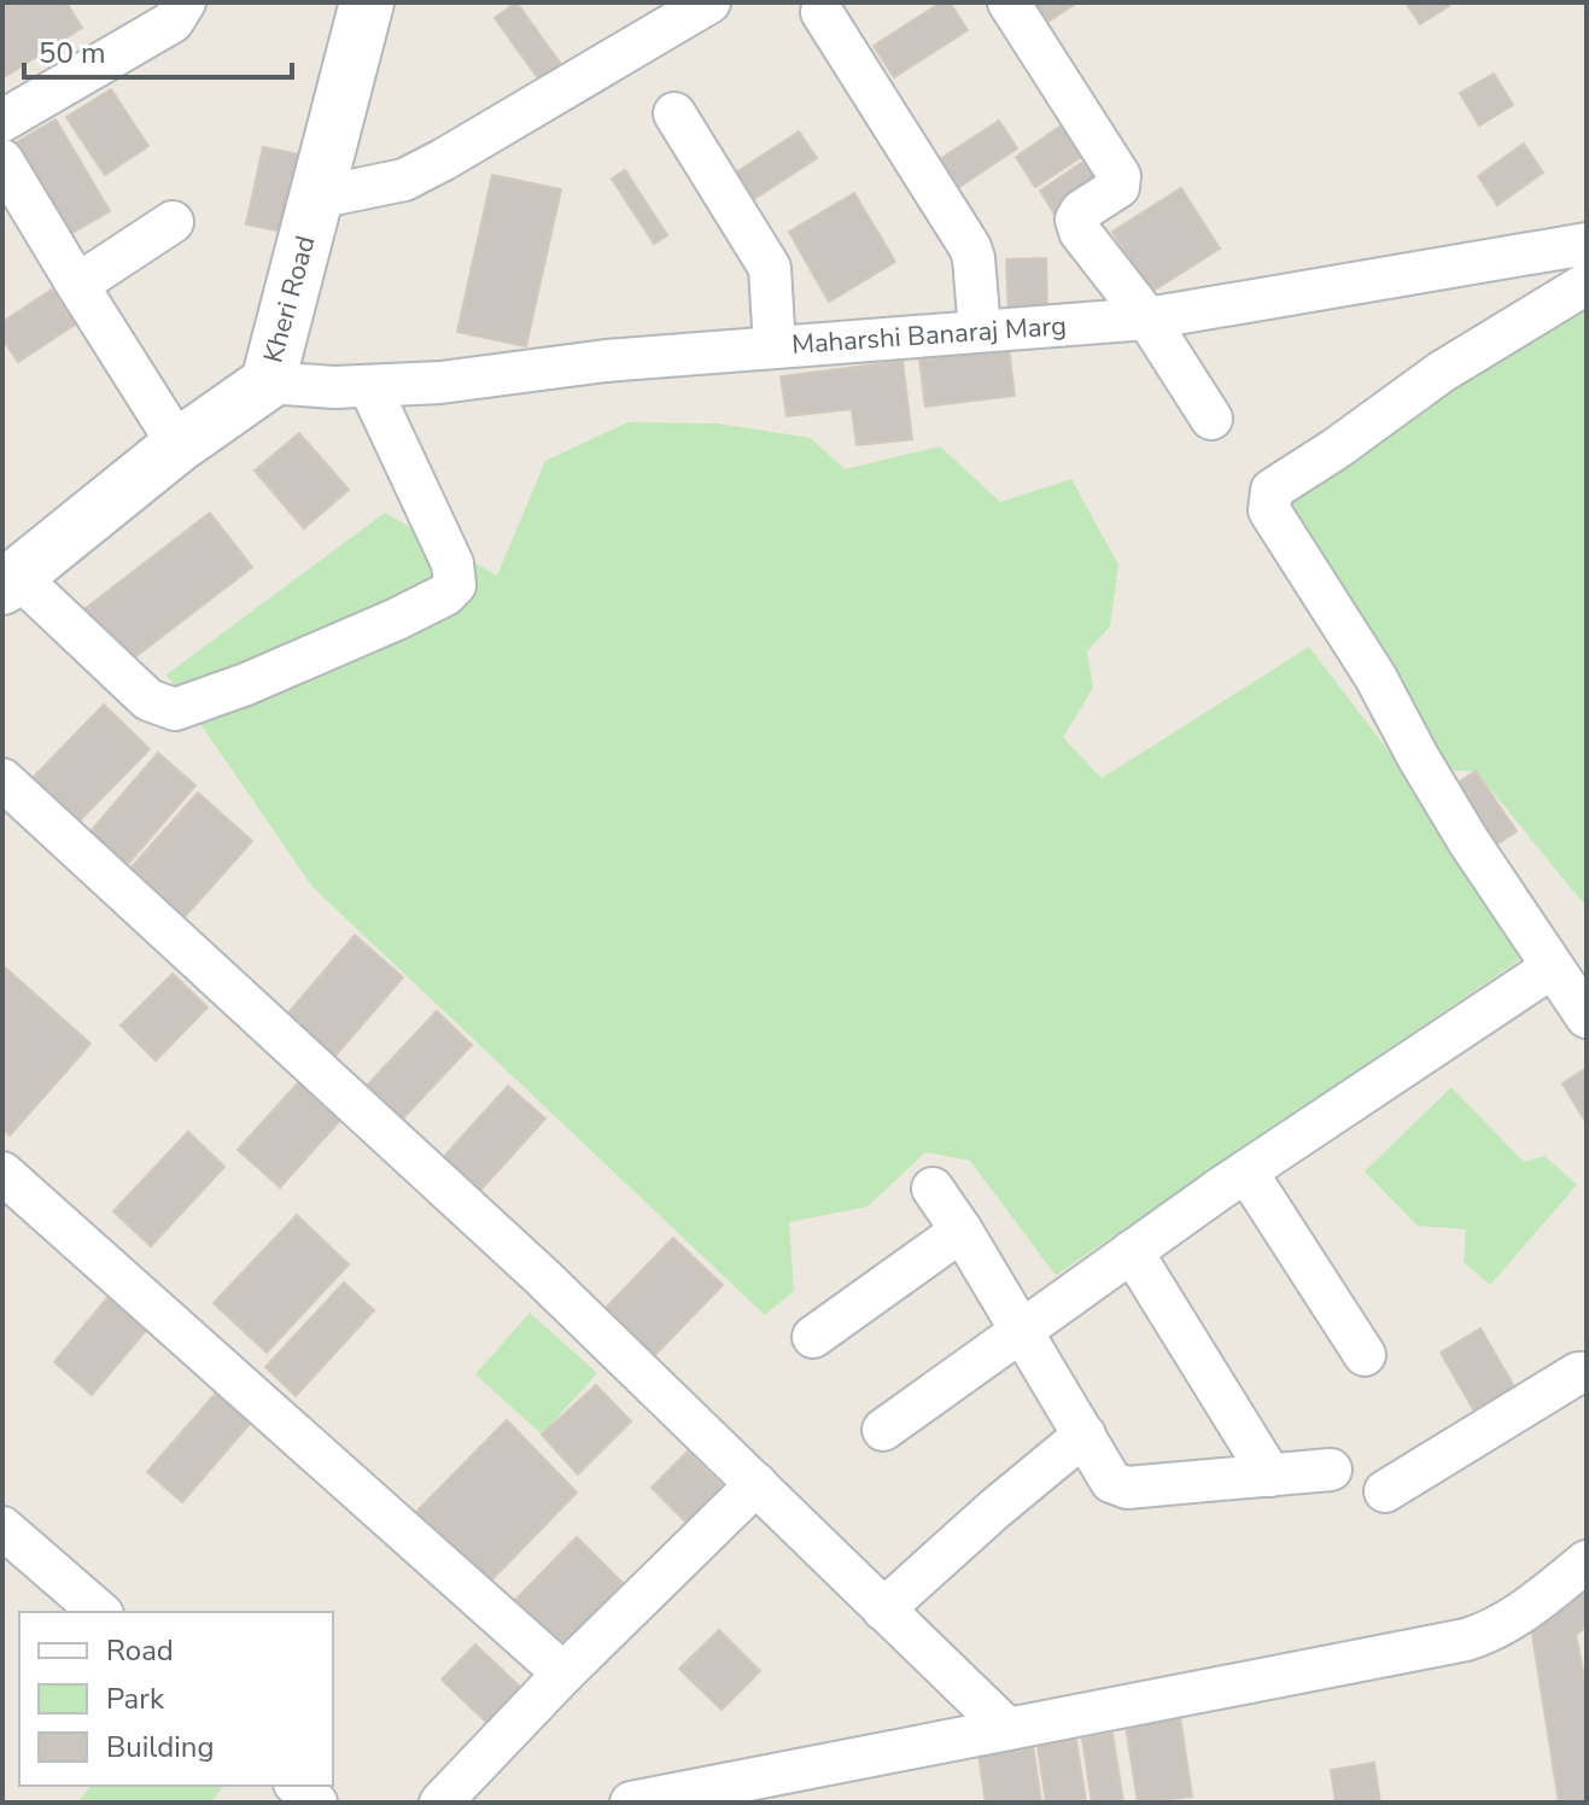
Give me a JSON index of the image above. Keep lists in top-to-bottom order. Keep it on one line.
{"streets":{"street":["Kheri Road","Maharshi Banaraj Marg"]},"crossings":[["Kheri Road","Maharshi Banaraj Marg"]],"legend":["Road","Park","Building"],"scale_bar":"50 m"}
